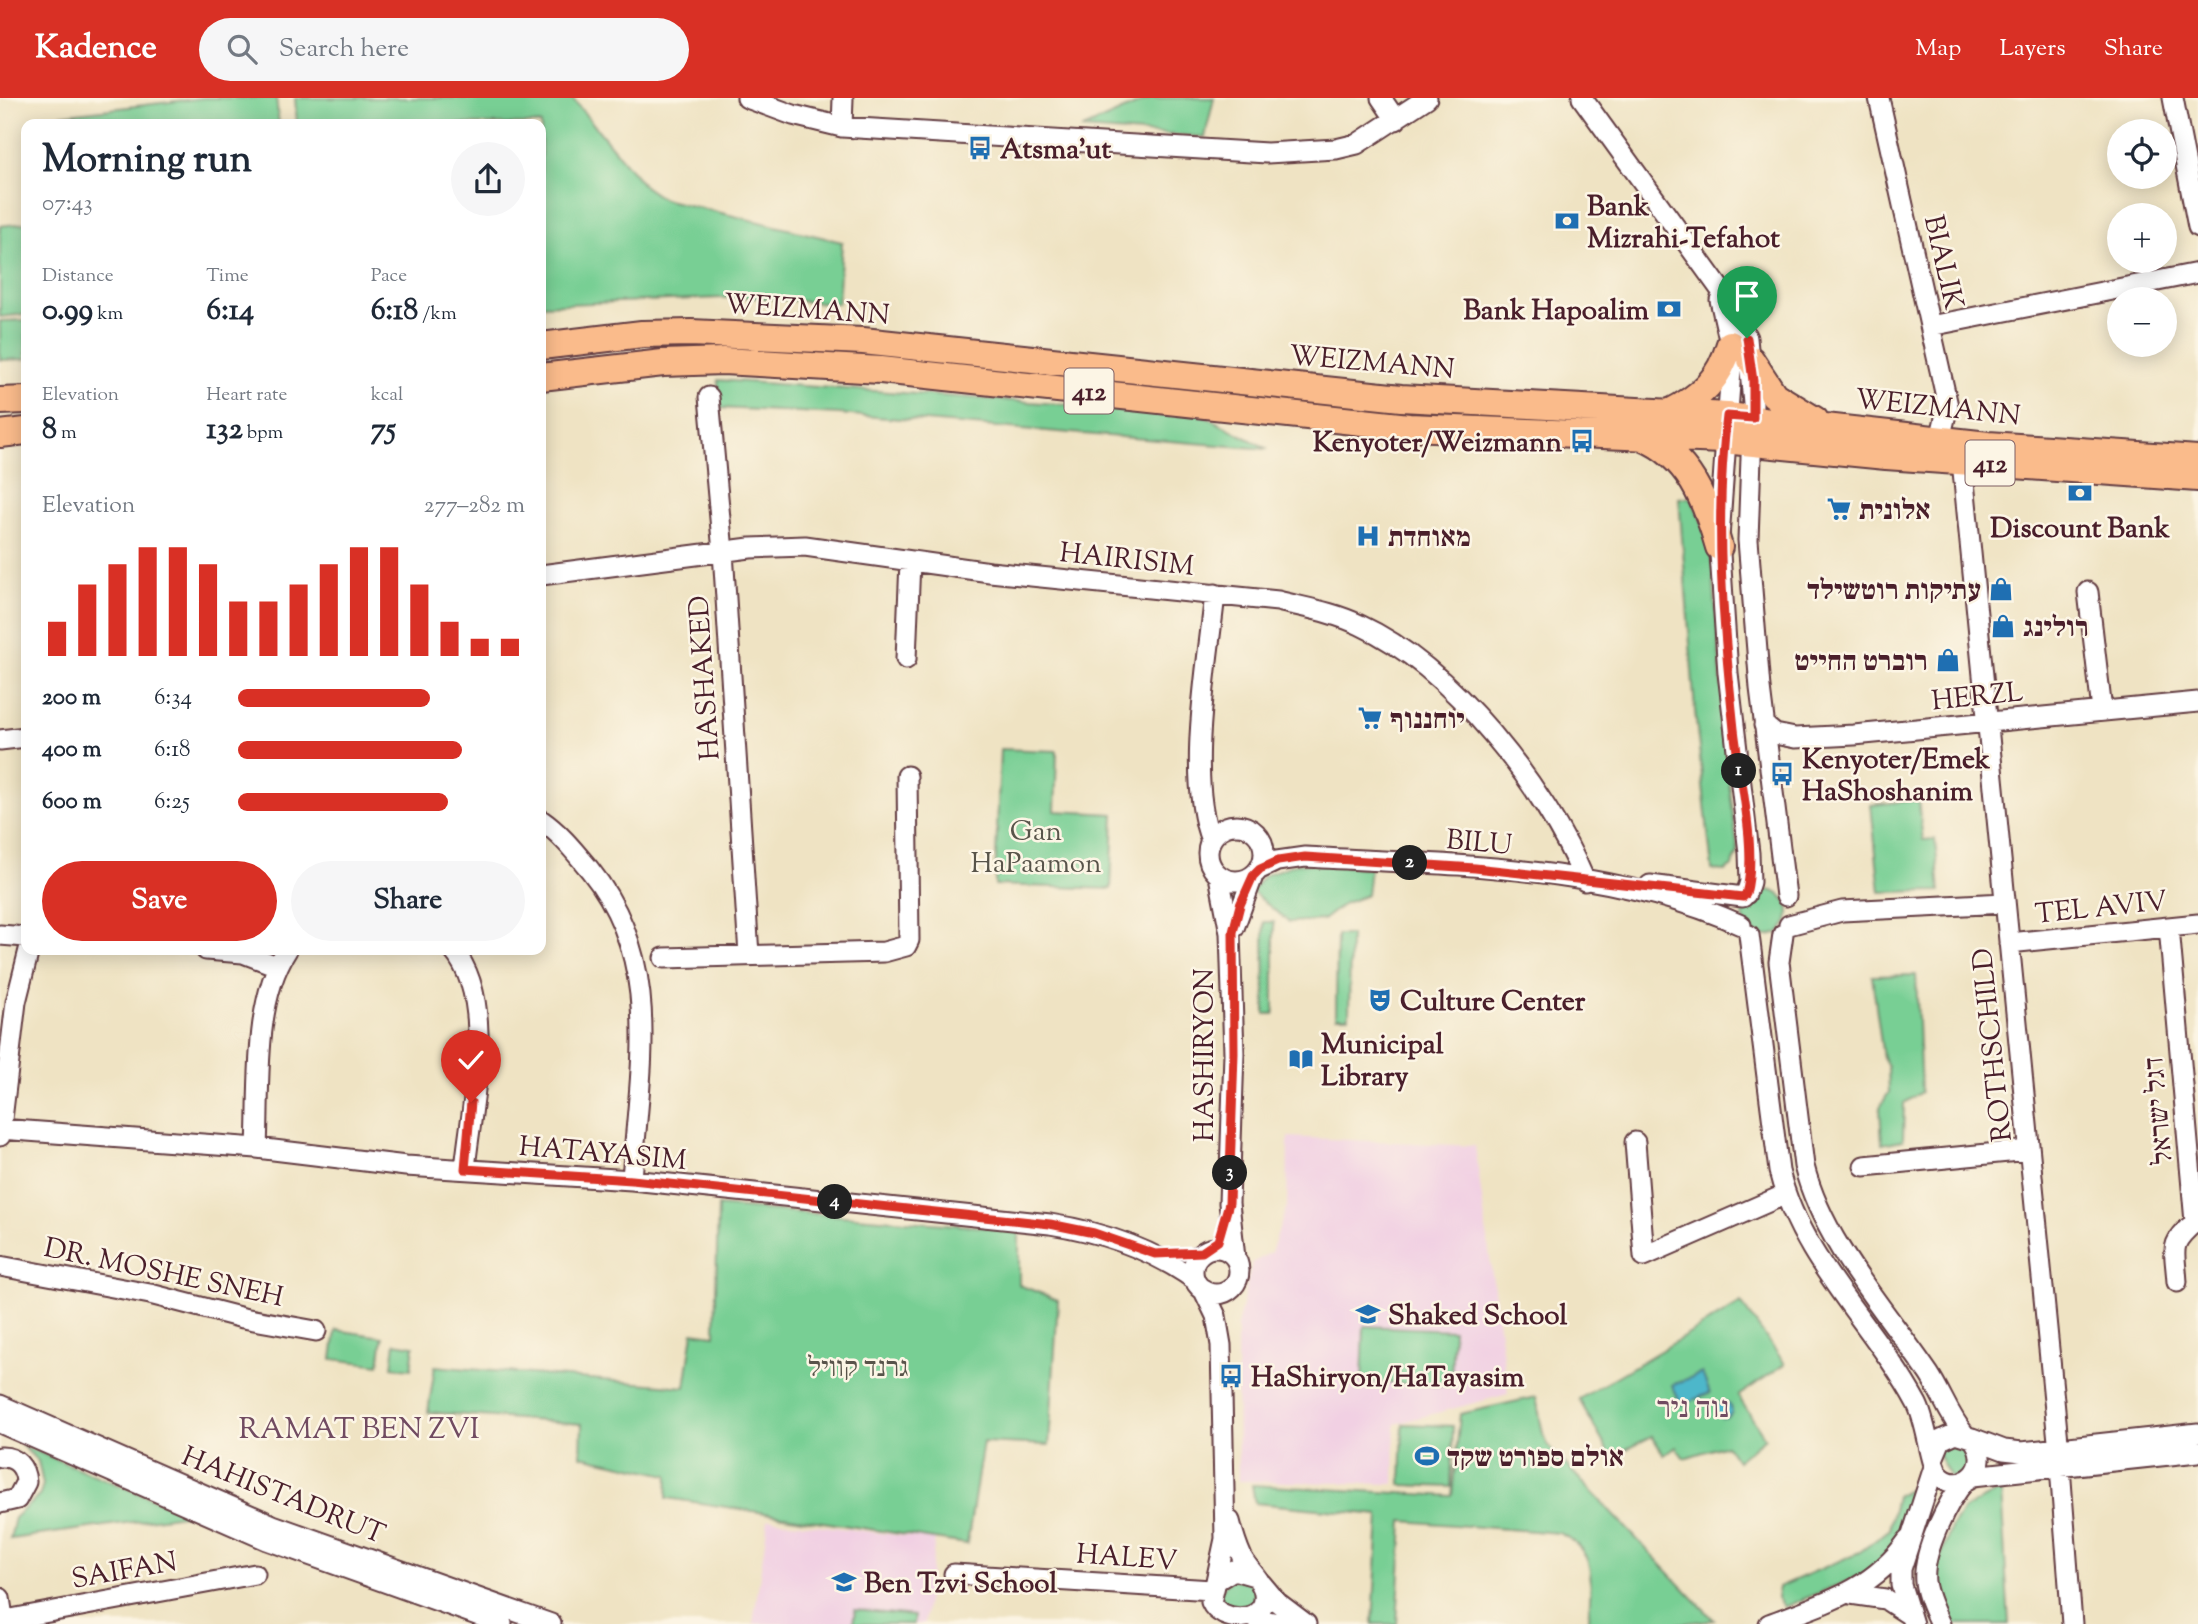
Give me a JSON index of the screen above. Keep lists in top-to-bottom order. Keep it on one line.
{"streets":{"main road":["WEIZMANN","412"],"street":["BIALIK","HAIRISIM","HASHAKED","HERZL","BILU","TEL AVIV","ROTHSCHILD","HASHIRYON","דגל ישראל","HATAYASIM","DR. MOSHE SNEH","HAHISTADRUT","HALEV","SAIFAN"]},"crossings":[["BIALIK","WEIZMANN"],["WEIZMANN","ROTHSCHILD"],["HAIRISIM","HASHAKED"],["HAIRISIM","BILU"],["HERZL","ROTHSCHILD"],["BILU","HASHIRYON"],["TEL AVIV","ROTHSCHILD"],["TEL AVIV","דגל ישראל"],["HASHIRYON","HATAYASIM"]],"districts":["נוה ניר","RAMAT BEN ZVI"],"parks":["Gan HaPaamon","גרנד קוויל"],"places":{"bus stop":["Atsma'ut","Kenyoter/Weizmann","Kenyoter/Emek HaShoshanim","HaShiryon/HaTayasim"],"bank":["Bank Mizrahi-Tefahot","Bank Hapoalim","Discount Bank"],"supermarket":["אלונית","יוחננוף"],"hospital":["מאוחדת"],"shop":["עתיקות רוטשילד","רולינג","רוברט החייט"],"theatre":["Culture Center"],"library":["Municipal Library"],"school or university":["Shaked School","Ben Tzvi School"],"sports":["אולם ספורט שקד"]},"page":{"header":"Kadence","search":"Search here","nav":["Map","Layers","Share"],"map_buttons":["+","−"],"heading":["Morning run","07:43"],"stats":[["Distance","0.99 km"],["Time","6:14"],["Pace","6:18 /km"],["Elevation","8 m"],["Heart rate","132 bpm"],["kcal","75"]],"chart":["Elevation","277–282 m"],"list":[{"name":"200 m","note":"6:34"},{"name":"400 m","note":"6:18"},{"name":"600 m","note":"6:25"}],"pins":["1","2","3","4"],"buttons":["Save","Share"]}}
